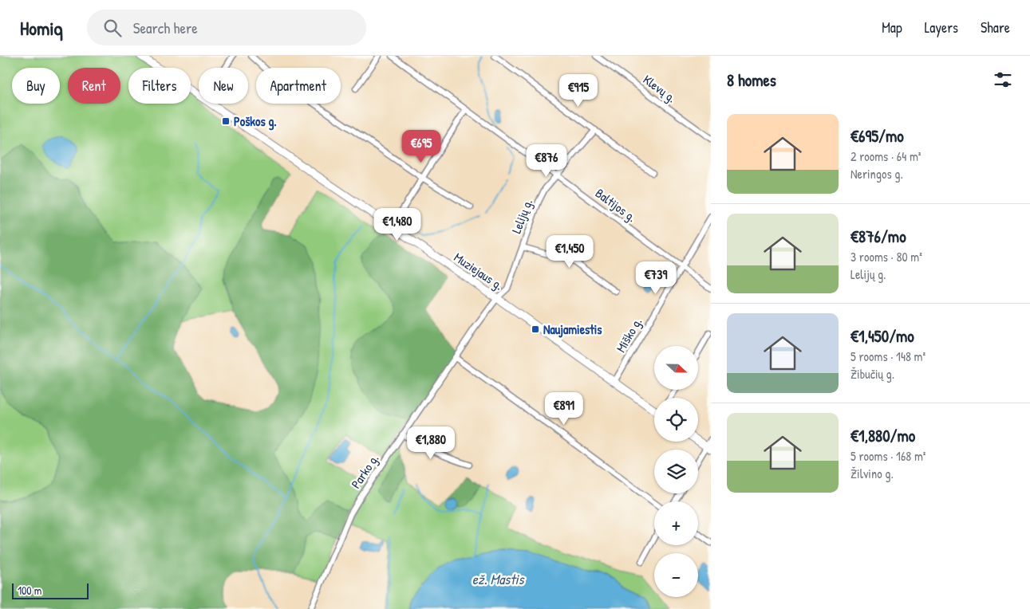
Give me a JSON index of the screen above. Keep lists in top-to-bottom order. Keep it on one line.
{"streets":{"main road":["Muziejaus g."],"street":["Klevų g.","Baltijos g.","Lelijų g.","Miško g.","Parko g."]},"crossings":[["Baltijos g.","Lelijų g."],["Baltijos g.","Miško g."],["Lelijų g.","Muziejaus g."],["Lelijų g.","Parko g."],["Muziejaus g.","Miško g."],["Muziejaus g.","Parko g."]],"water":["ež. Mastis"],"places":{"transit":["Poškos g.","Naujamiestis"]},"scale_bar":"100 m","north":"right","page":{"header":"Homiq","search":"Search here","nav":["Map","Layers","Share"],"heading":"8 homes","chip":["Buy","Rent","Filters","New","Apartment"],"price":["€915","€695","€876","€1,480","€1,450","€739","€891","€1,880"],"list":[{"name":"€695/mo","note":"2 rooms · 64 m² · Neringos g."},{"name":"€876/mo","note":"3 rooms · 80 m² · Lelijų g."},{"name":"€1,450/mo","note":"5 rooms · 148 m² · Žibučių g."},{"name":"€1,880/mo","note":"5 rooms · 168 m² · Žilvino g."}],"map_buttons":["+","−"],"scale":"100 m"}}
